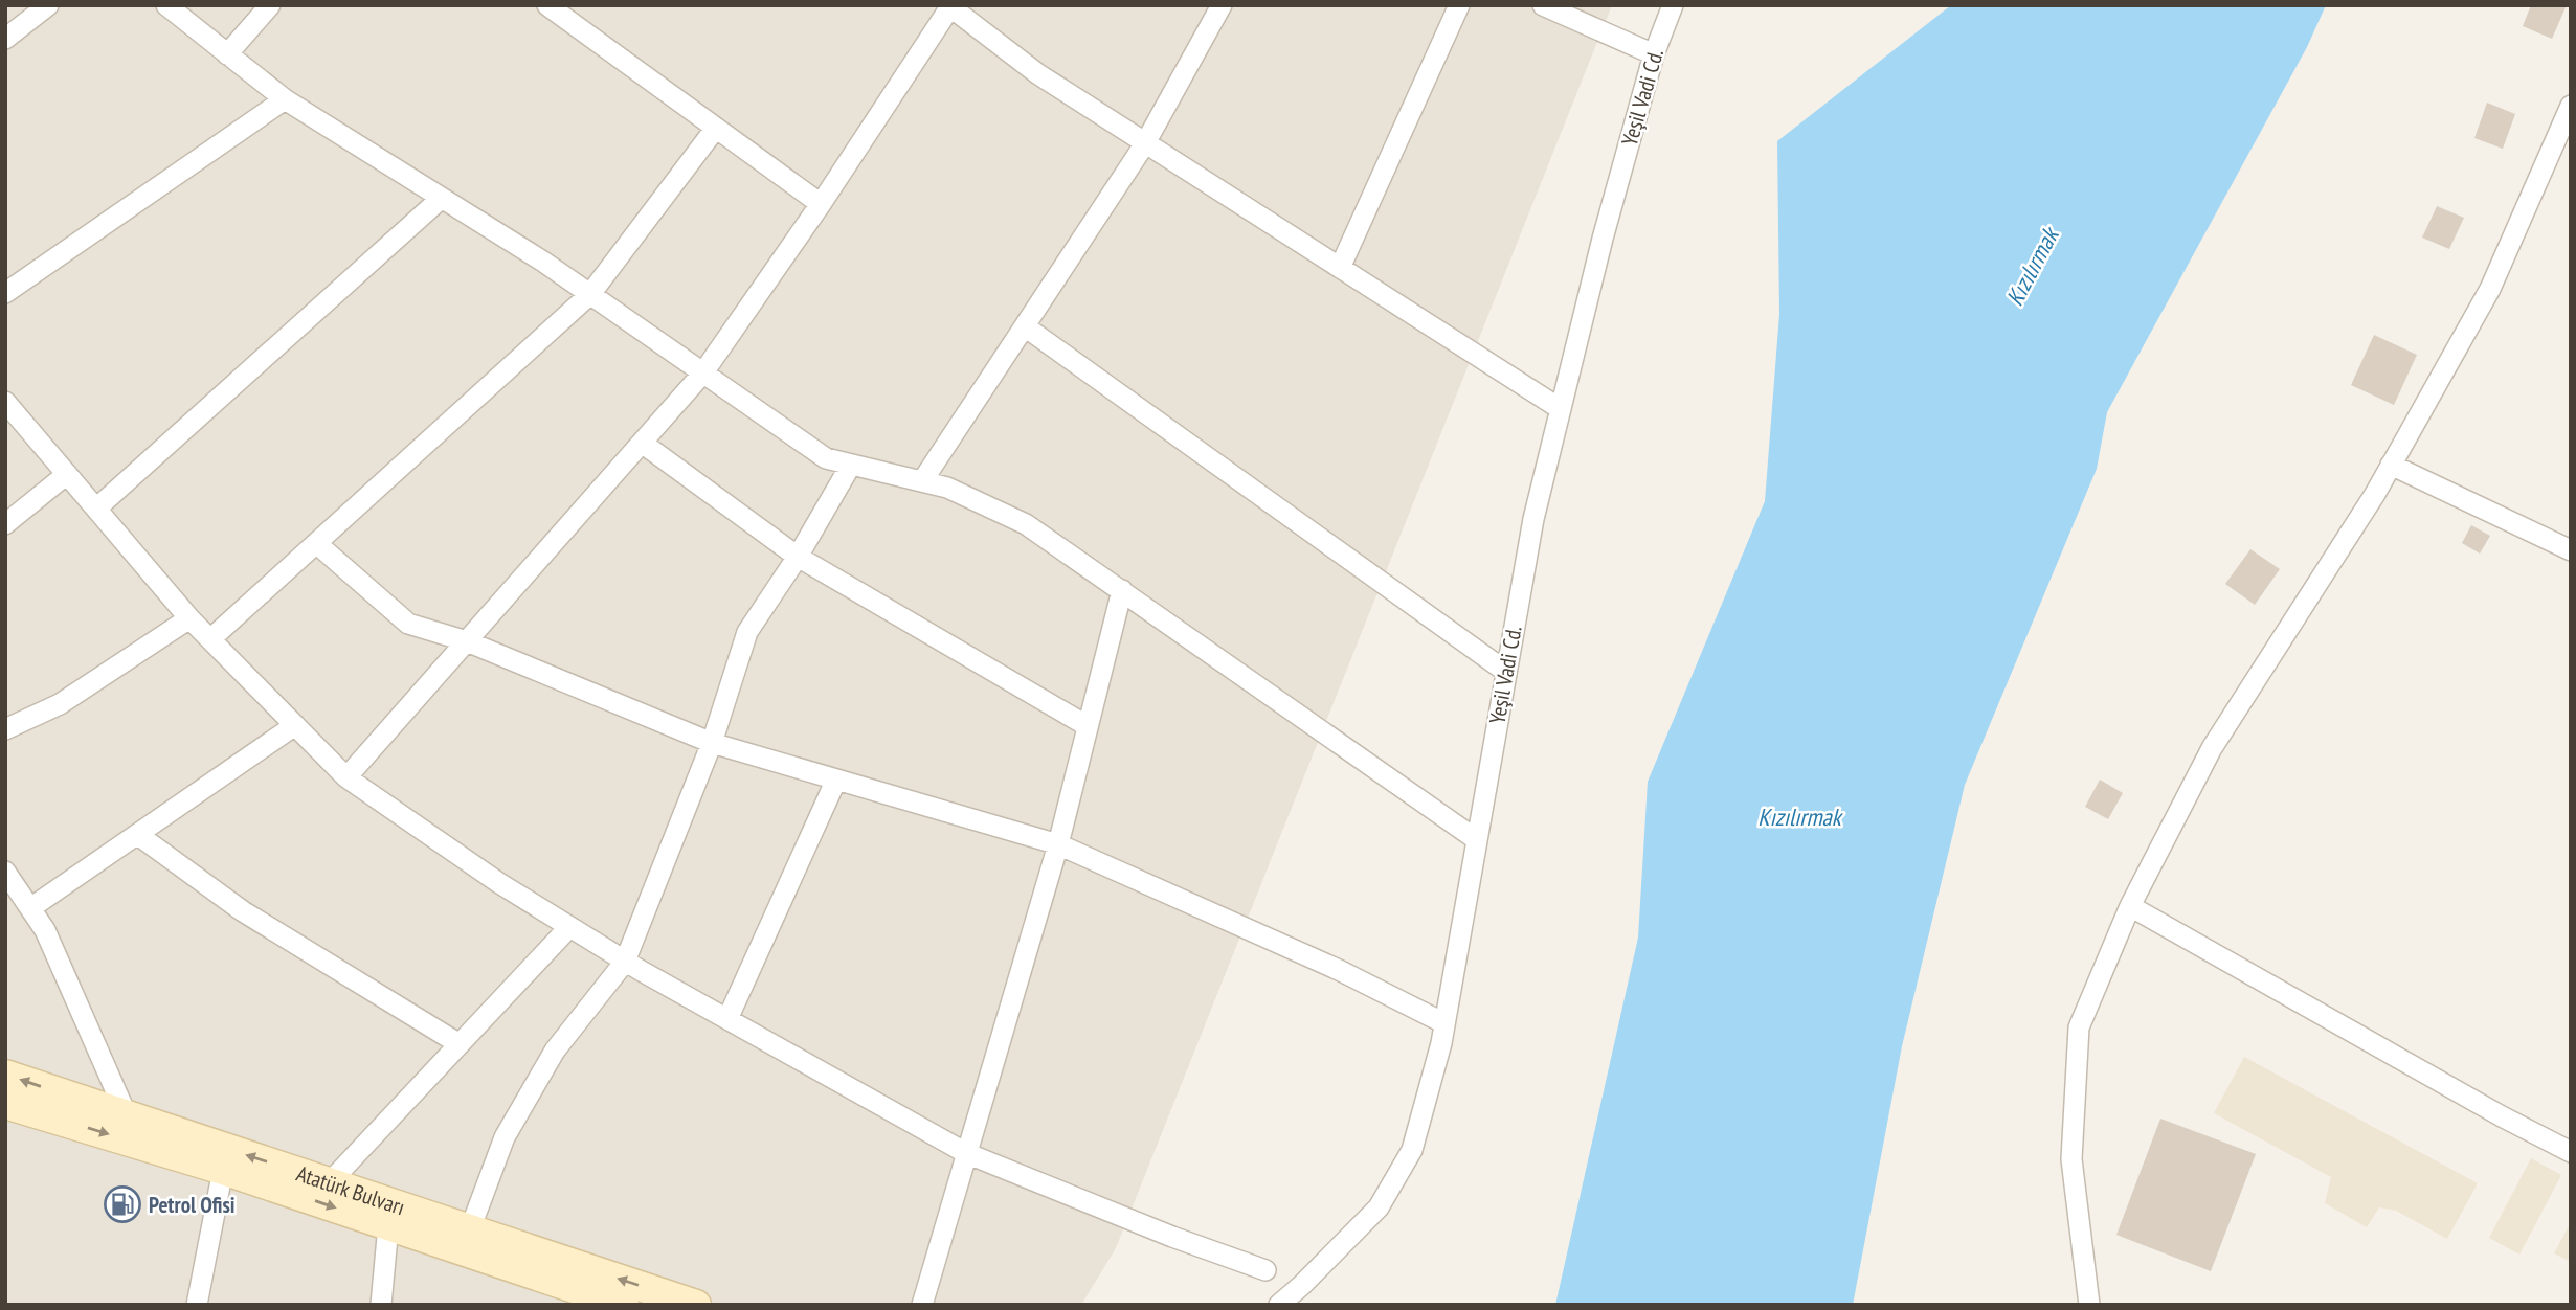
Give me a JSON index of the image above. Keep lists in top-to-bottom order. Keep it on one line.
{"streets":{"main road":["Atatürk Bulvarı"],"street":["Yeşil Vadi Cd."]},"water":["Kızılırmak"],"places":{"fuel station":["Petrol Ofisi"]}}
